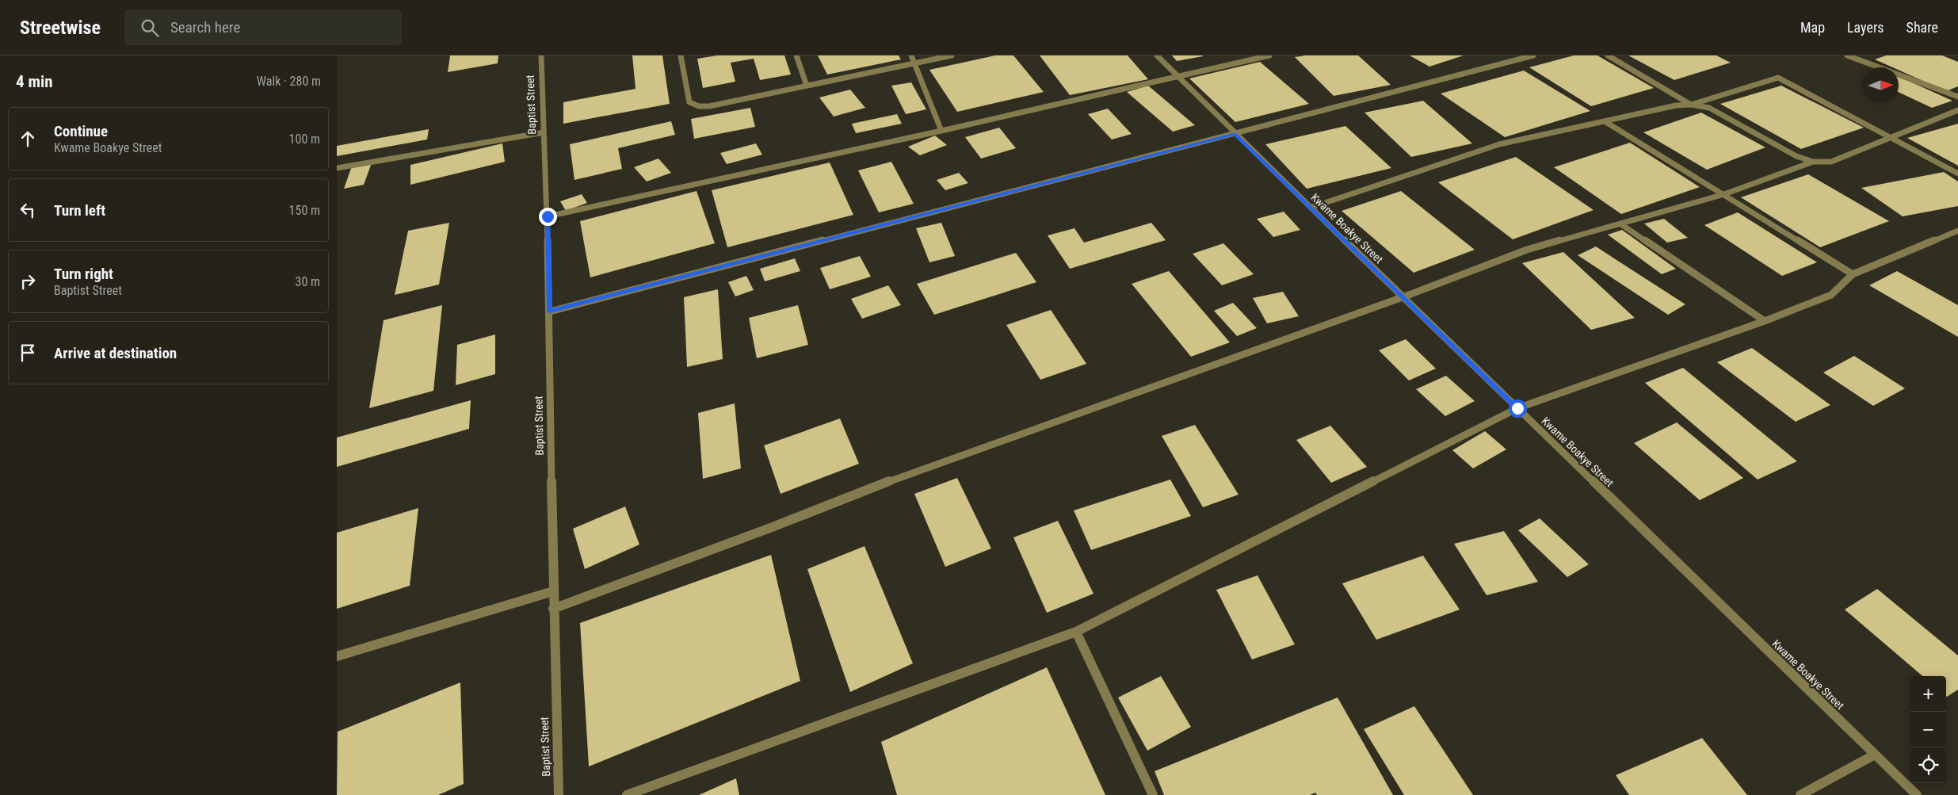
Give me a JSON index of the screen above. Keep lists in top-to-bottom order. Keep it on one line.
{"streets":{"street":["Baptist Street","Kwame Boakye Street"]},"north":"right","page":{"header":"Streetwise","search":"Search here","nav":["Map","Layers","Share"],"heading":["4 min","Walk · 280 m"],"list":[["Continue","Kwame Boakye Street","100 m"],["Turn left","150 m"],["Turn right","Baptist Street","30 m"],"Arrive at destination"],"map_buttons":["+","−"]}}
